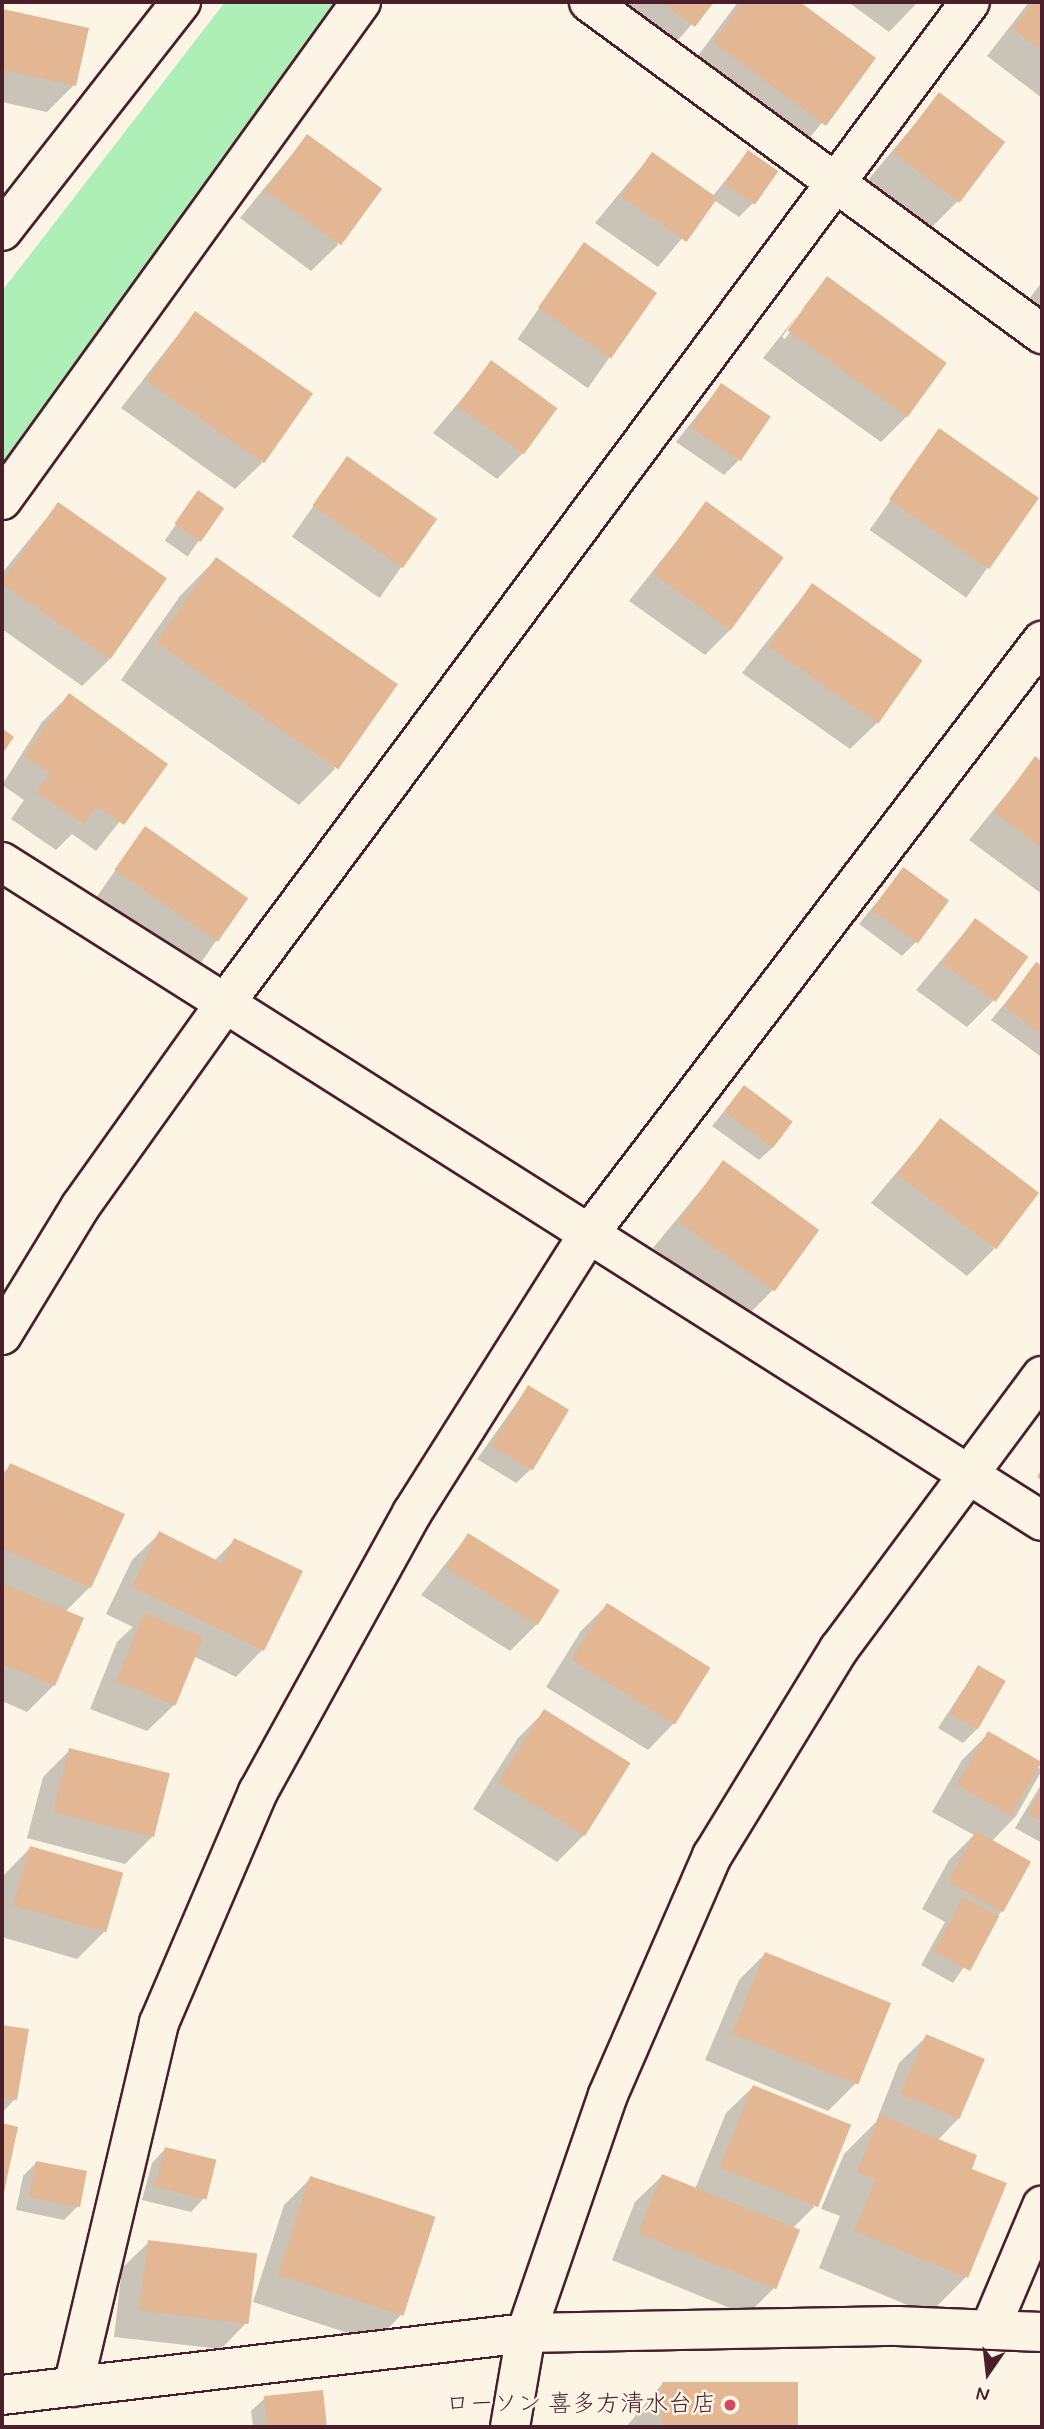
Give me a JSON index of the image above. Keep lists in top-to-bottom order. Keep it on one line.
{"places":["ローソン 喜多方清水台店"],"north":"bottom"}
